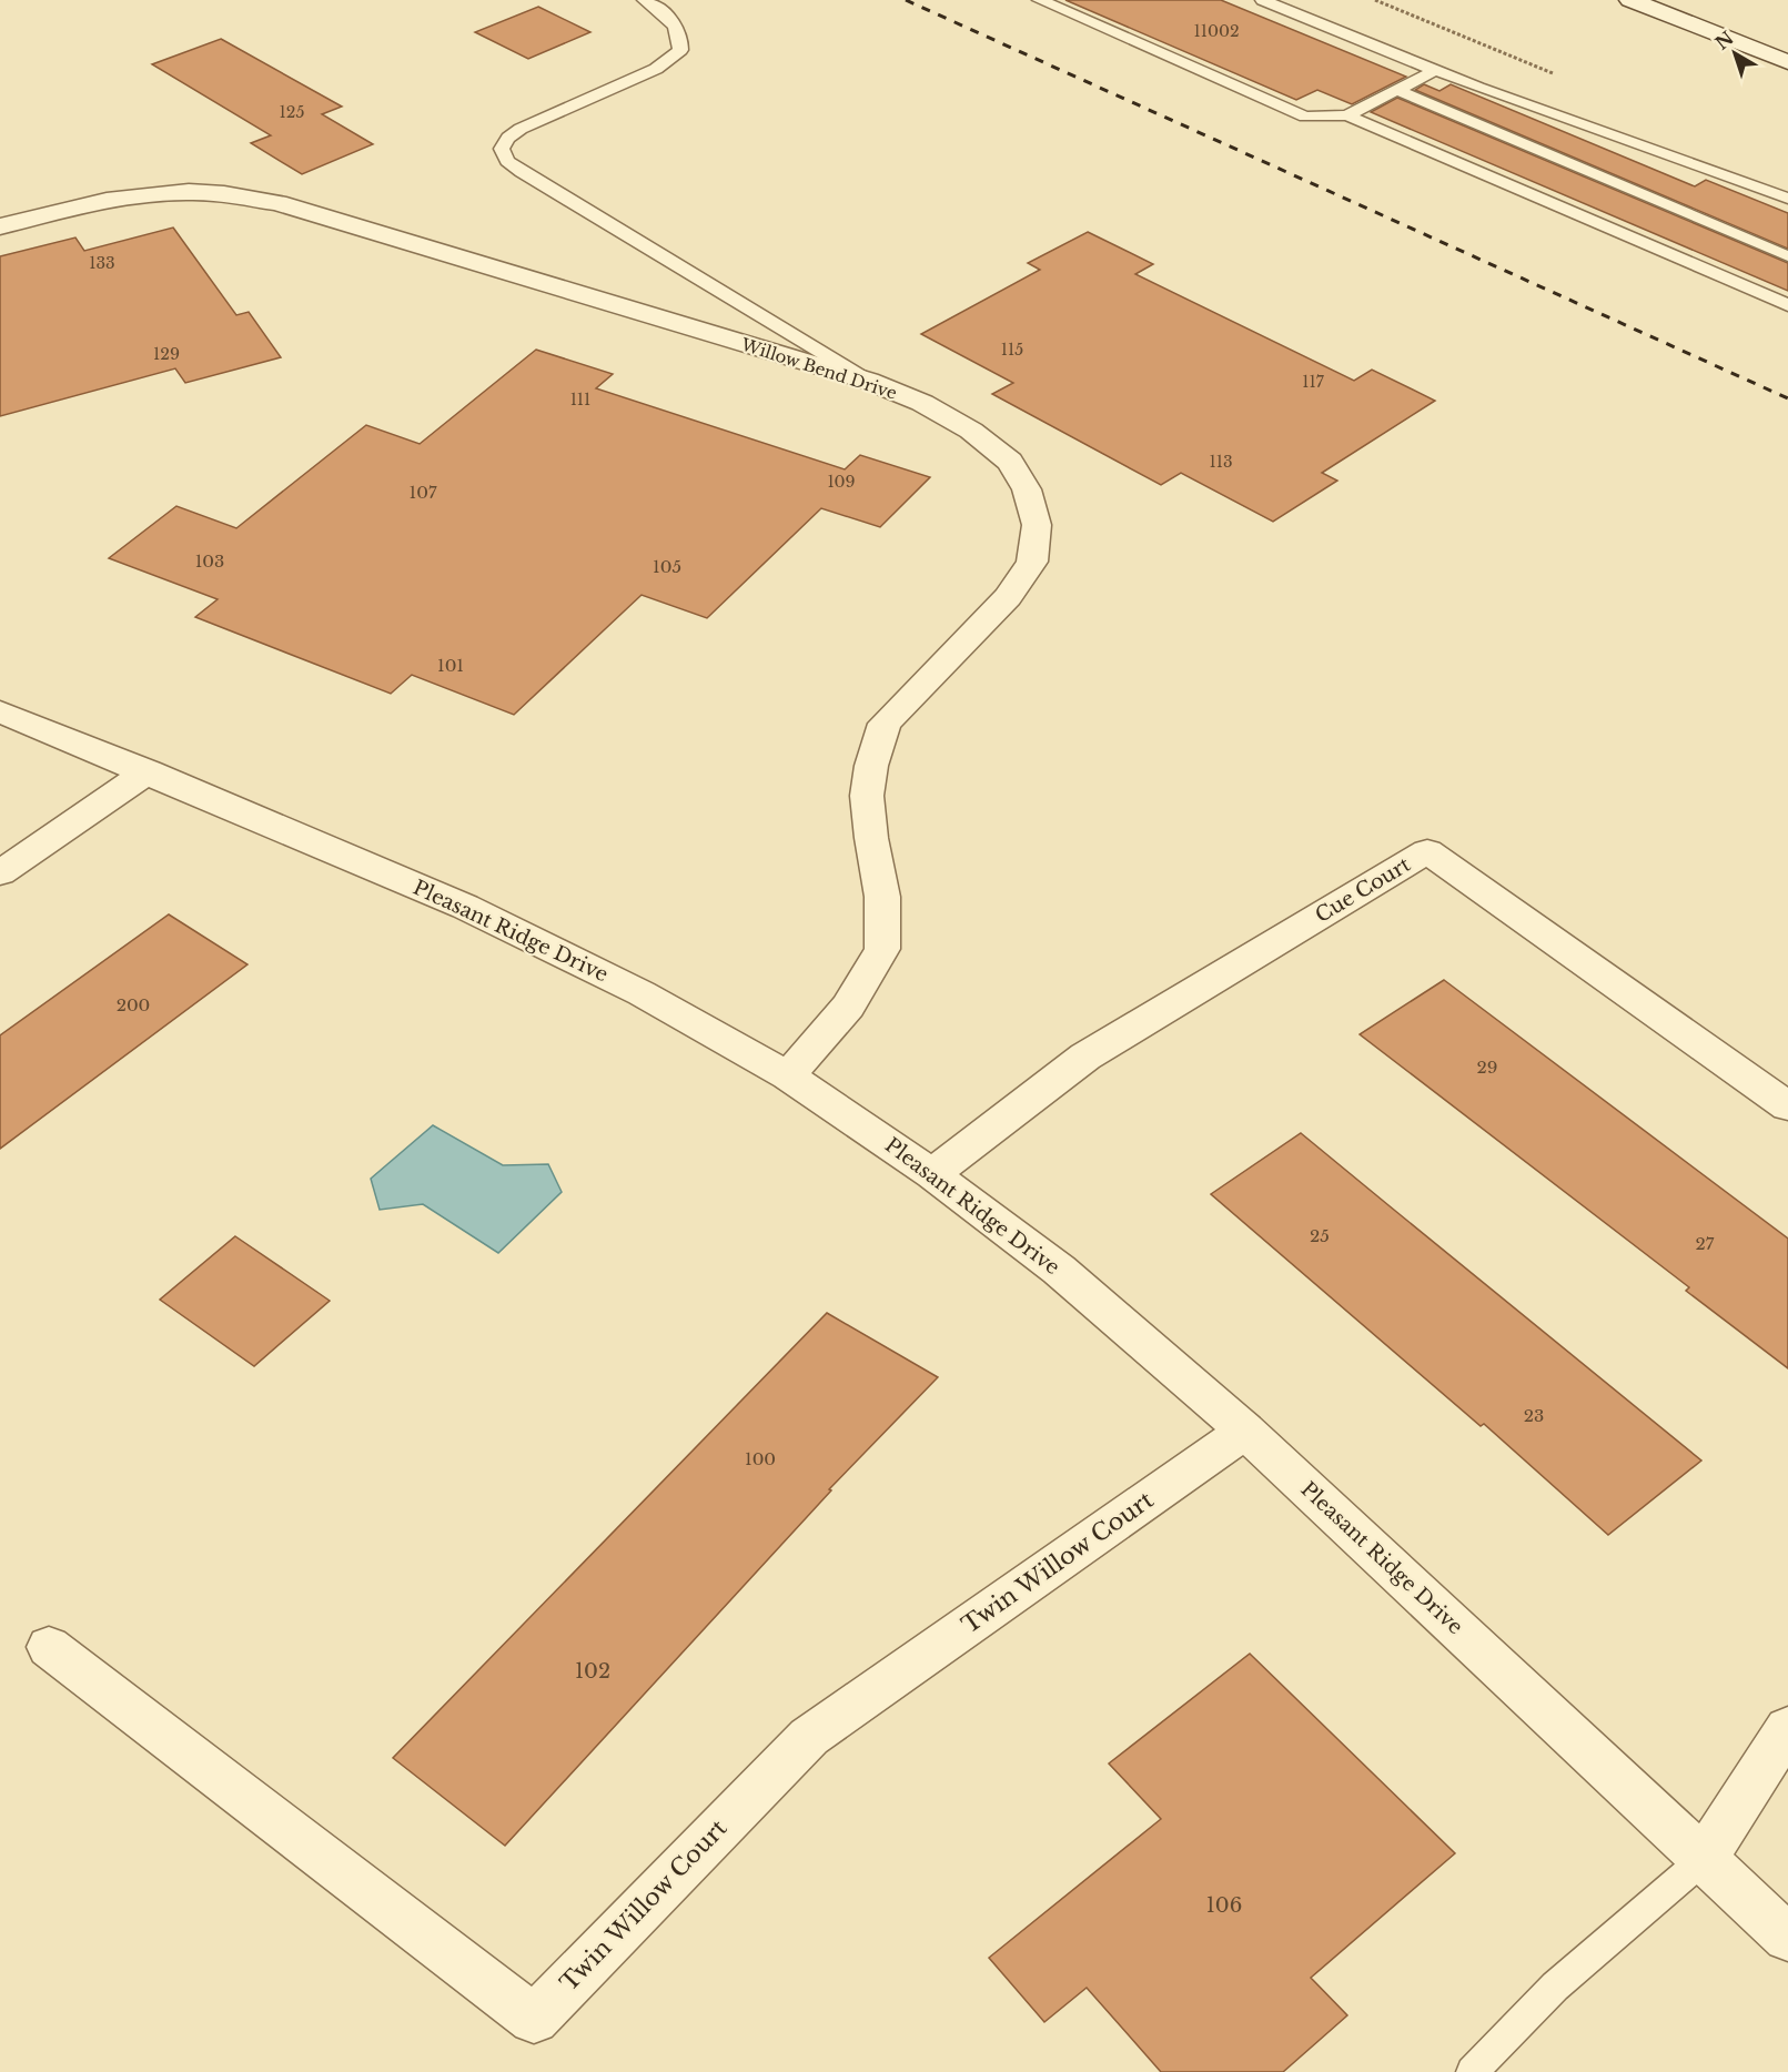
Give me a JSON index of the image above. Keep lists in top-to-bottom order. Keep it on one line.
{"streets":{"street":["Willow Bend Drive","Cue Court","Pleasant Ridge Drive","Twin Willow Court"]},"crossings":[["Willow Bend Drive","Pleasant Ridge Drive"],["Cue Court","Pleasant Ridge Drive"],["Pleasant Ridge Drive","Twin Willow Court"]],"house_numbers":["11002","125","133","115","129","117","111","113","109","107","103","105","101","200","29","25","27","23","100","102","106"],"north":"top left"}
